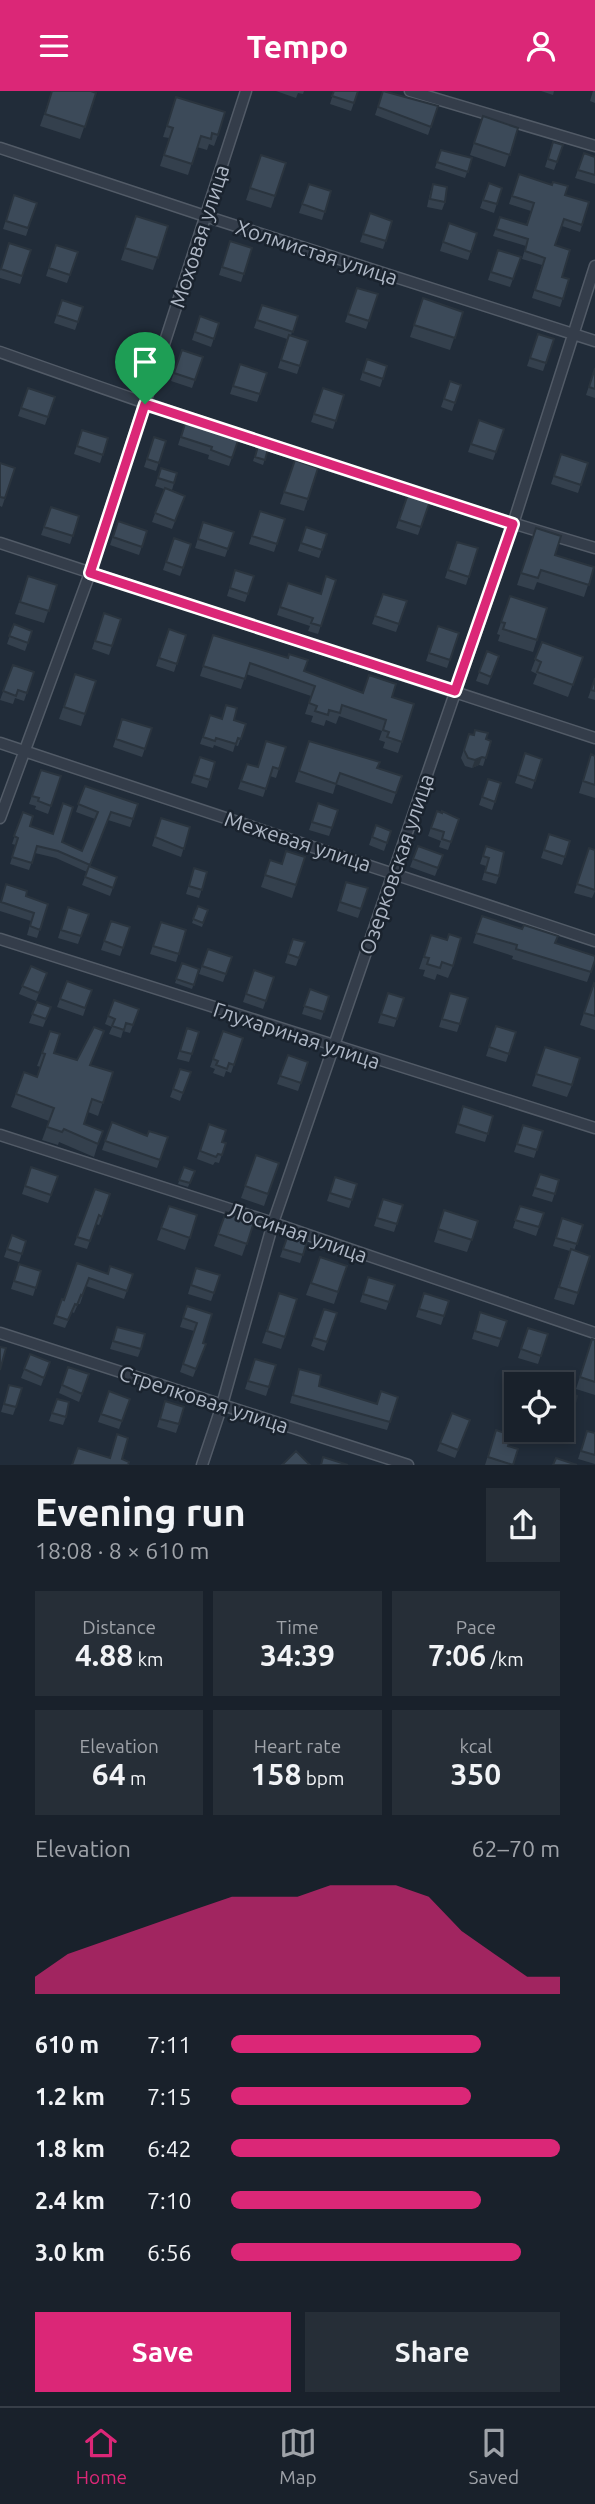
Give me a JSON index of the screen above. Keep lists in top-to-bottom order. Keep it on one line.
{"streets":{"street":["Моховая улица","Холмистая улица","Межевая улица","Озерковская улица","Глухариная улица","Лосиная улица","Стрелковая улица"]},"crossings":[["Моховая улица","Холмистая улица"],["Моховая улица","Межевая улица"],["Холмистая улица","Озерковская улица"],["Межевая улица","Озерковская улица"],["Озерковская улица","Глухариная улица"],["Озерковская улица","Лосиная улица"],["Озерковская улица","Стрелковая улица"]],"page":{"header":"Tempo","heading":["Evening run","18:08 · 8 × 610 m"],"stats":[["Distance","4.88 km"],["Time","34:39"],["Pace","7:06 /km"],["Elevation","64 m"],["Heart rate","158 bpm"],["kcal","350"]],"chart":["Elevation","62–70 m"],"list":[{"name":"610 m","note":"7:11"},{"name":"1.2 km","note":"7:15"},{"name":"1.8 km","note":"6:42"},{"name":"2.4 km","note":"7:10"},{"name":"3.0 km","note":"6:56"}],"buttons":["Save","Share"],"tabs":["Home","Map","Saved"]}}
